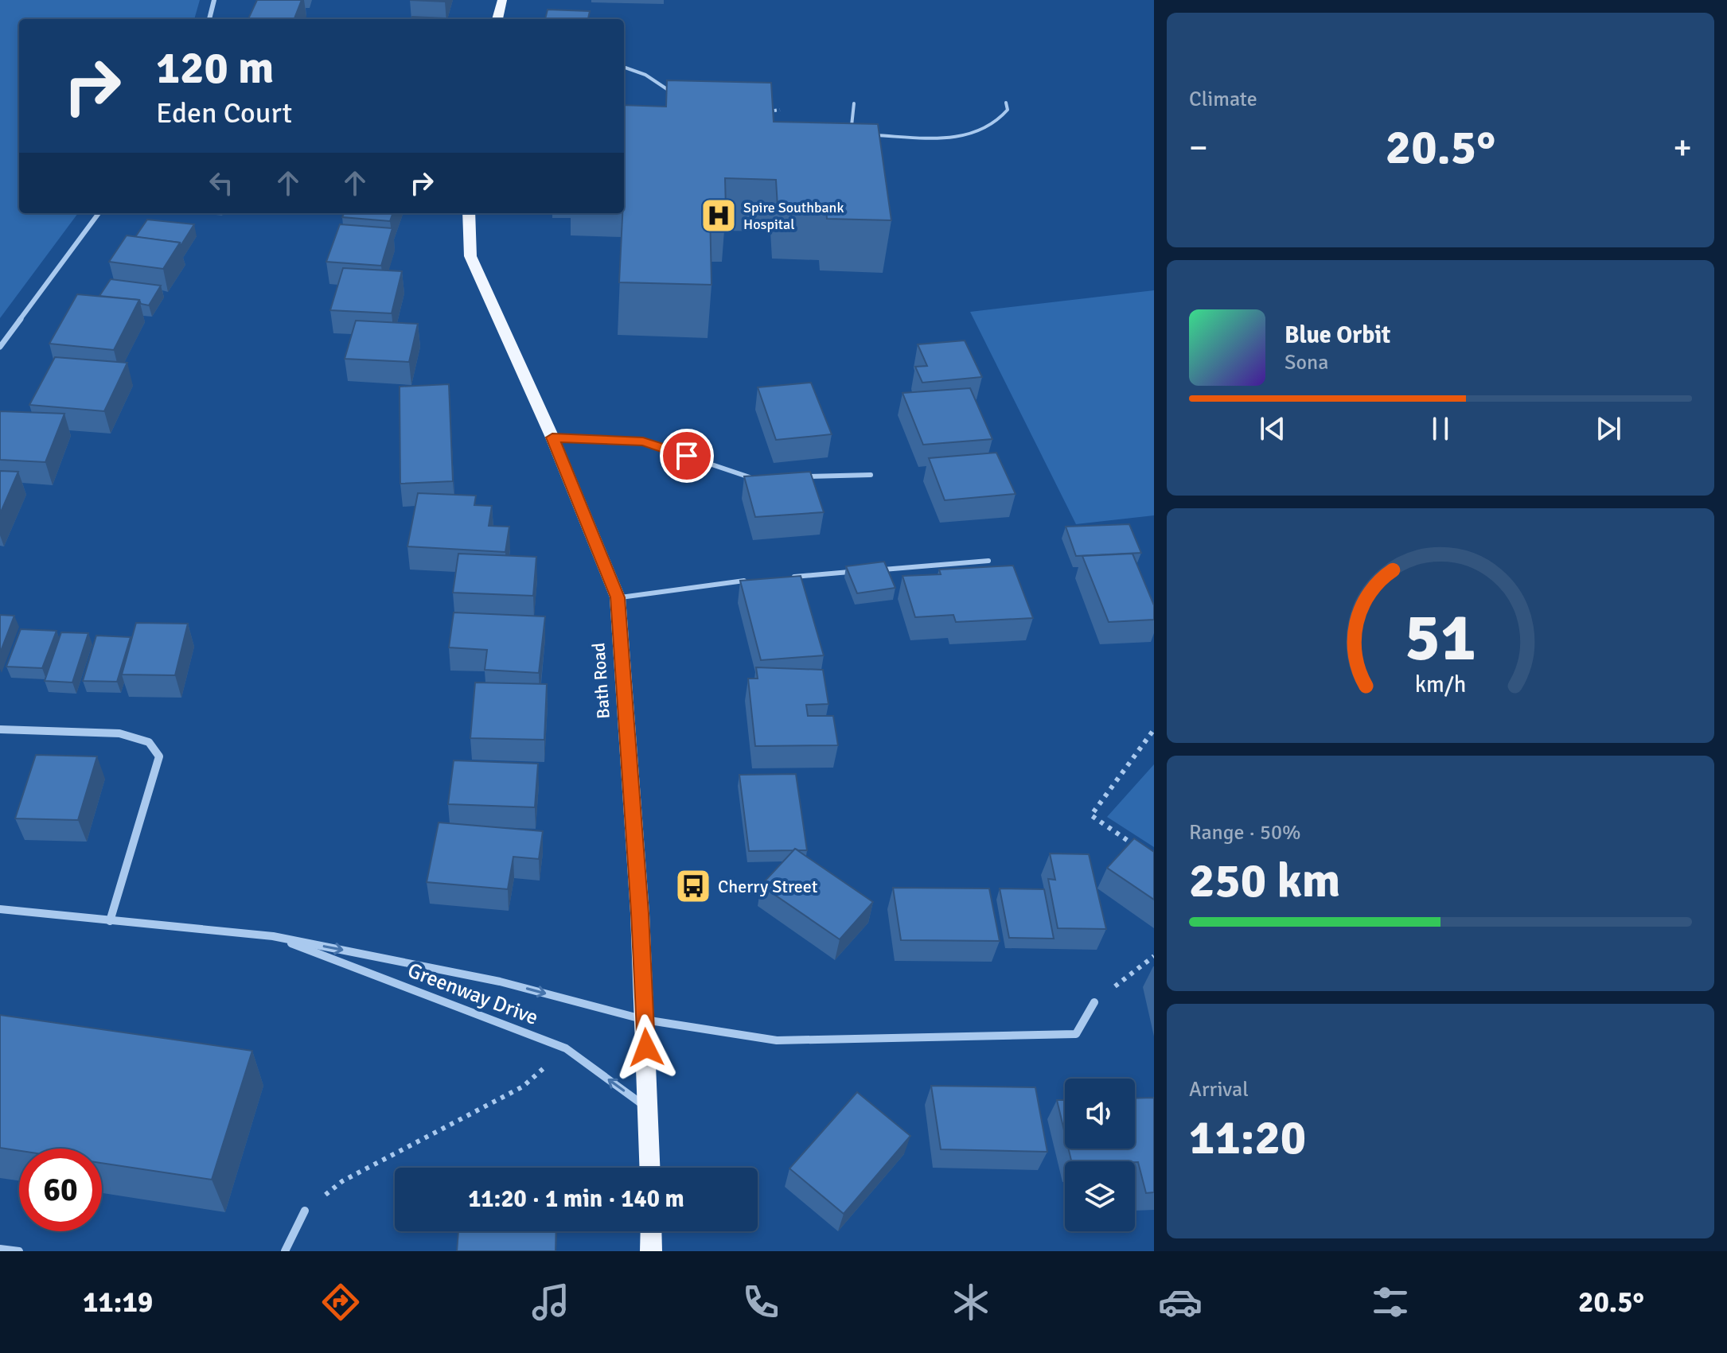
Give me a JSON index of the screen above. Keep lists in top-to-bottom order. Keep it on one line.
{"streets":{"main road":["Bath Road"],"street":["Greenway Drive"]},"crossings":[["Bath Road","Greenway Drive"]],"places":{"hospital":["Spire Southbank Hospital"],"bus stop":["Cherry Street"]},"page":{"tile":["Climate",["Range · 50%","250 km"],["Arrival","11:20"]],"turn":["120 m","Eden Court"],"heat":["−","20.5°","+"],"song":["Blue Orbit","Sona"],"limit":"60","trip":"11:20 · 1 min · 140 m","tabs":["11:19","20.5°"],"gauge":["51","km/h"]}}
